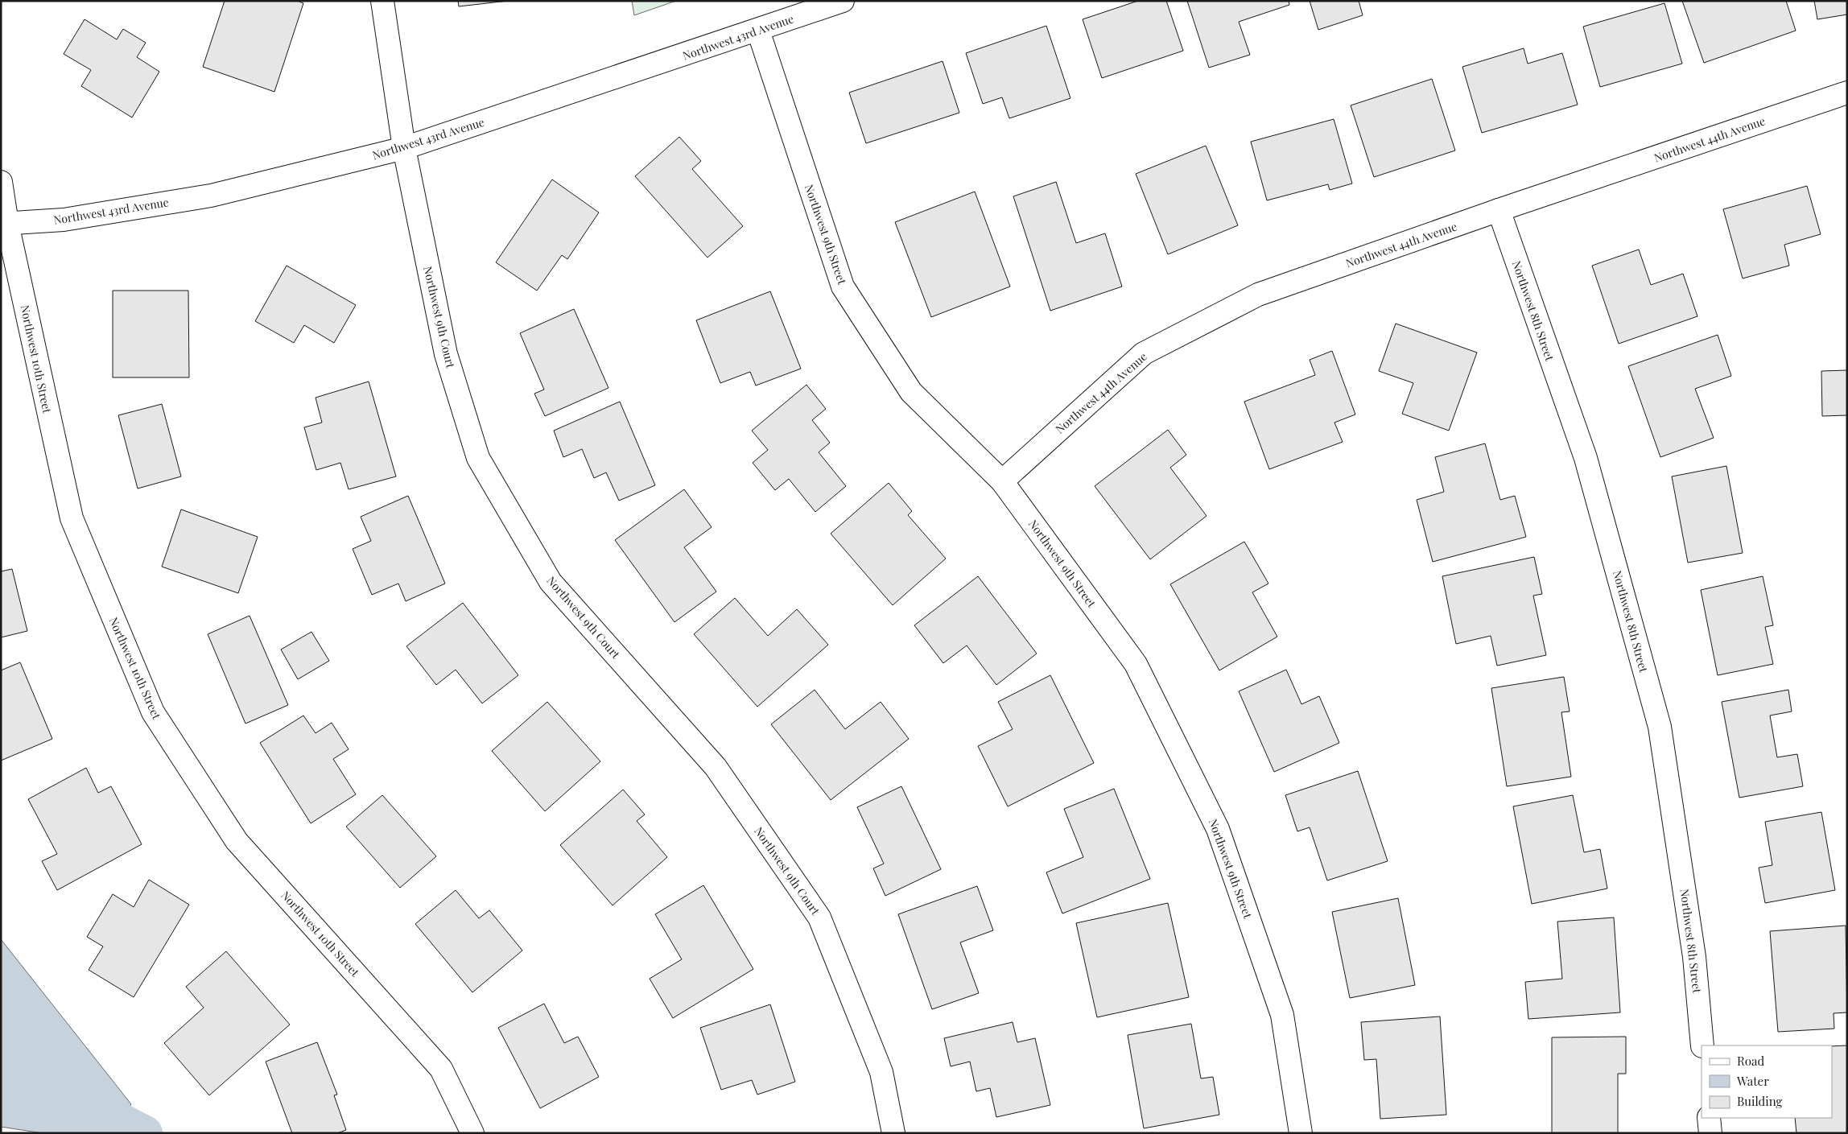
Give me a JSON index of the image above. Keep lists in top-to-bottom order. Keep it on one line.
{"streets":{"street":["Northwest 43rd Avenue","Northwest 44th Avenue","Northwest 9th Street","Northwest 8th Street","Northwest 9th Court","Northwest 10th Street"]},"crossings":[["Northwest 43rd Avenue","Northwest 9th Street"],["Northwest 43rd Avenue","Northwest 9th Court"],["Northwest 43rd Avenue","Northwest 10th Street"],["Northwest 44th Avenue","Northwest 9th Street"],["Northwest 44th Avenue","Northwest 8th Street"]],"legend":["Road","Water","Building"]}
